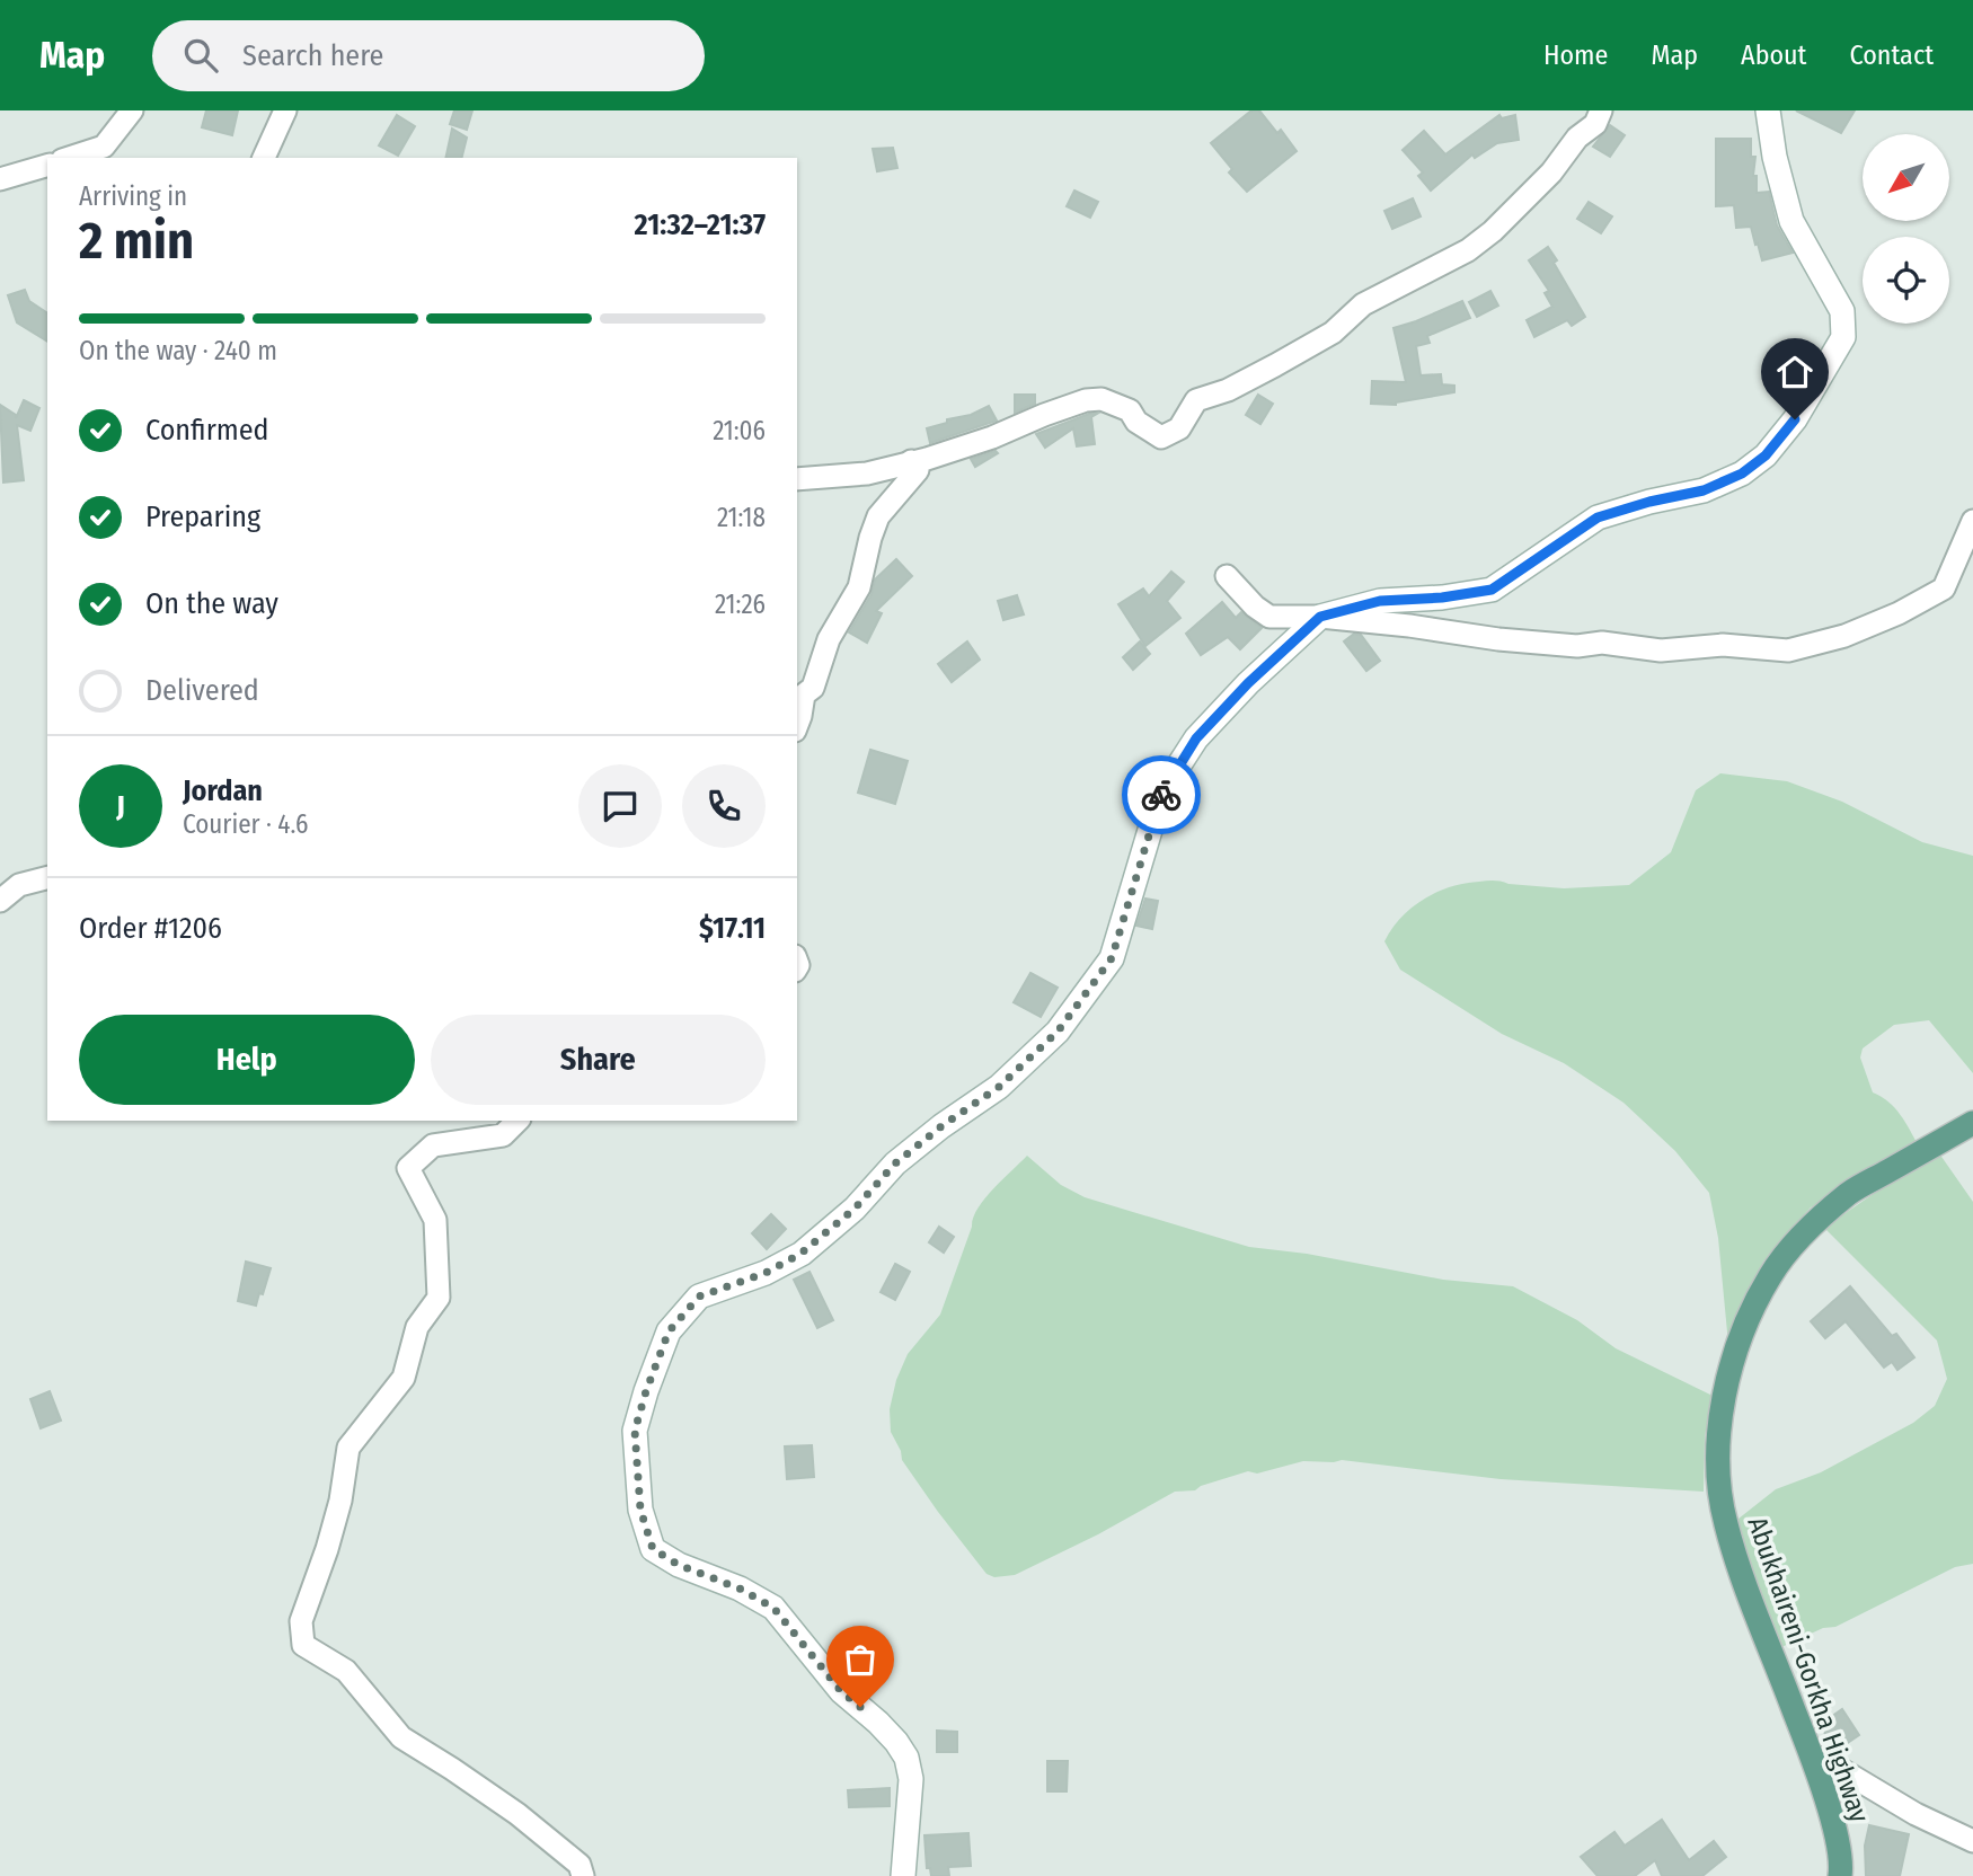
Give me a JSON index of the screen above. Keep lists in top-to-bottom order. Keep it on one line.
{"streets":{"main road":["Abukhaireni-Gorkha Highway"]},"north":"bottom left","page":{"header":"Map","search":"Search here","nav":["Home","Map","About","Contact"],"heading":["2 min","Arriving in","21:32–21:37"],"panel":["Jordan","Courier · 4.6","Order #1206","$17.11"],"bar":"On the way · 240 m","list":[["Confirmed","21:06"],["Preparing","21:18"],["On the way","21:26"],"Delivered"],"round":"J","buttons":["Help","Share"]}}
